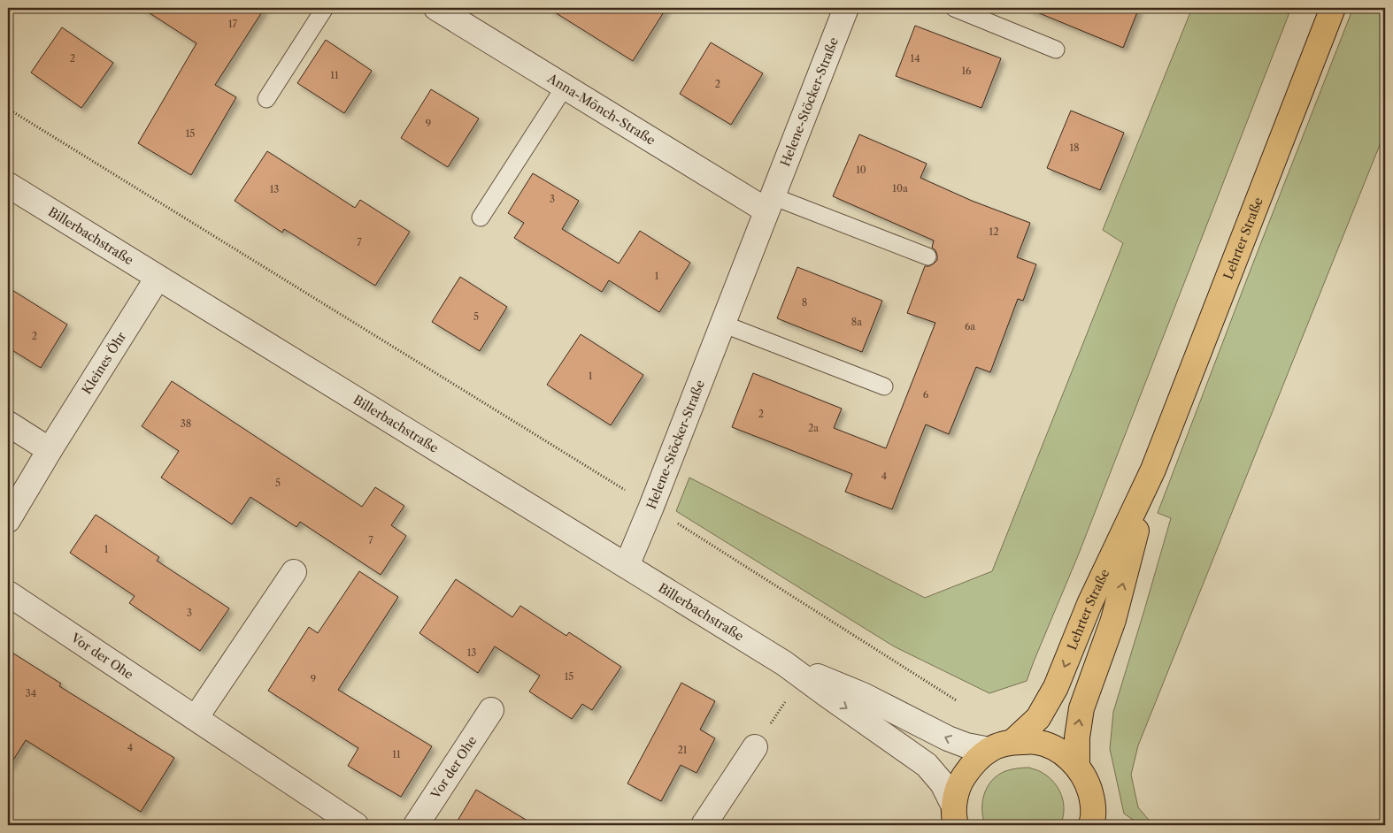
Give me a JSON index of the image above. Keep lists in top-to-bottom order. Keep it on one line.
{"streets":{"main road":["Lehrter Straße"],"street":["Helene-Stöcker-Straße","Anna-Mönch-Straße","Billerbachstraße","Kleines Öhr","Vor der Ohe"]},"crossings":[["Helene-Stöcker-Straße","Anna-Mönch-Straße"],["Helene-Stöcker-Straße","Billerbachstraße"],["Billerbachstraße","Kleines Öhr"]],"house_numbers":["17","2","14","16","11","2","9","15","18","10","10a","13","3","12","7","1","8","5","8a","6a","2","1","6","2","38","2a","4","5","7","1","3","13","15","9","34","4","21","11"]}
